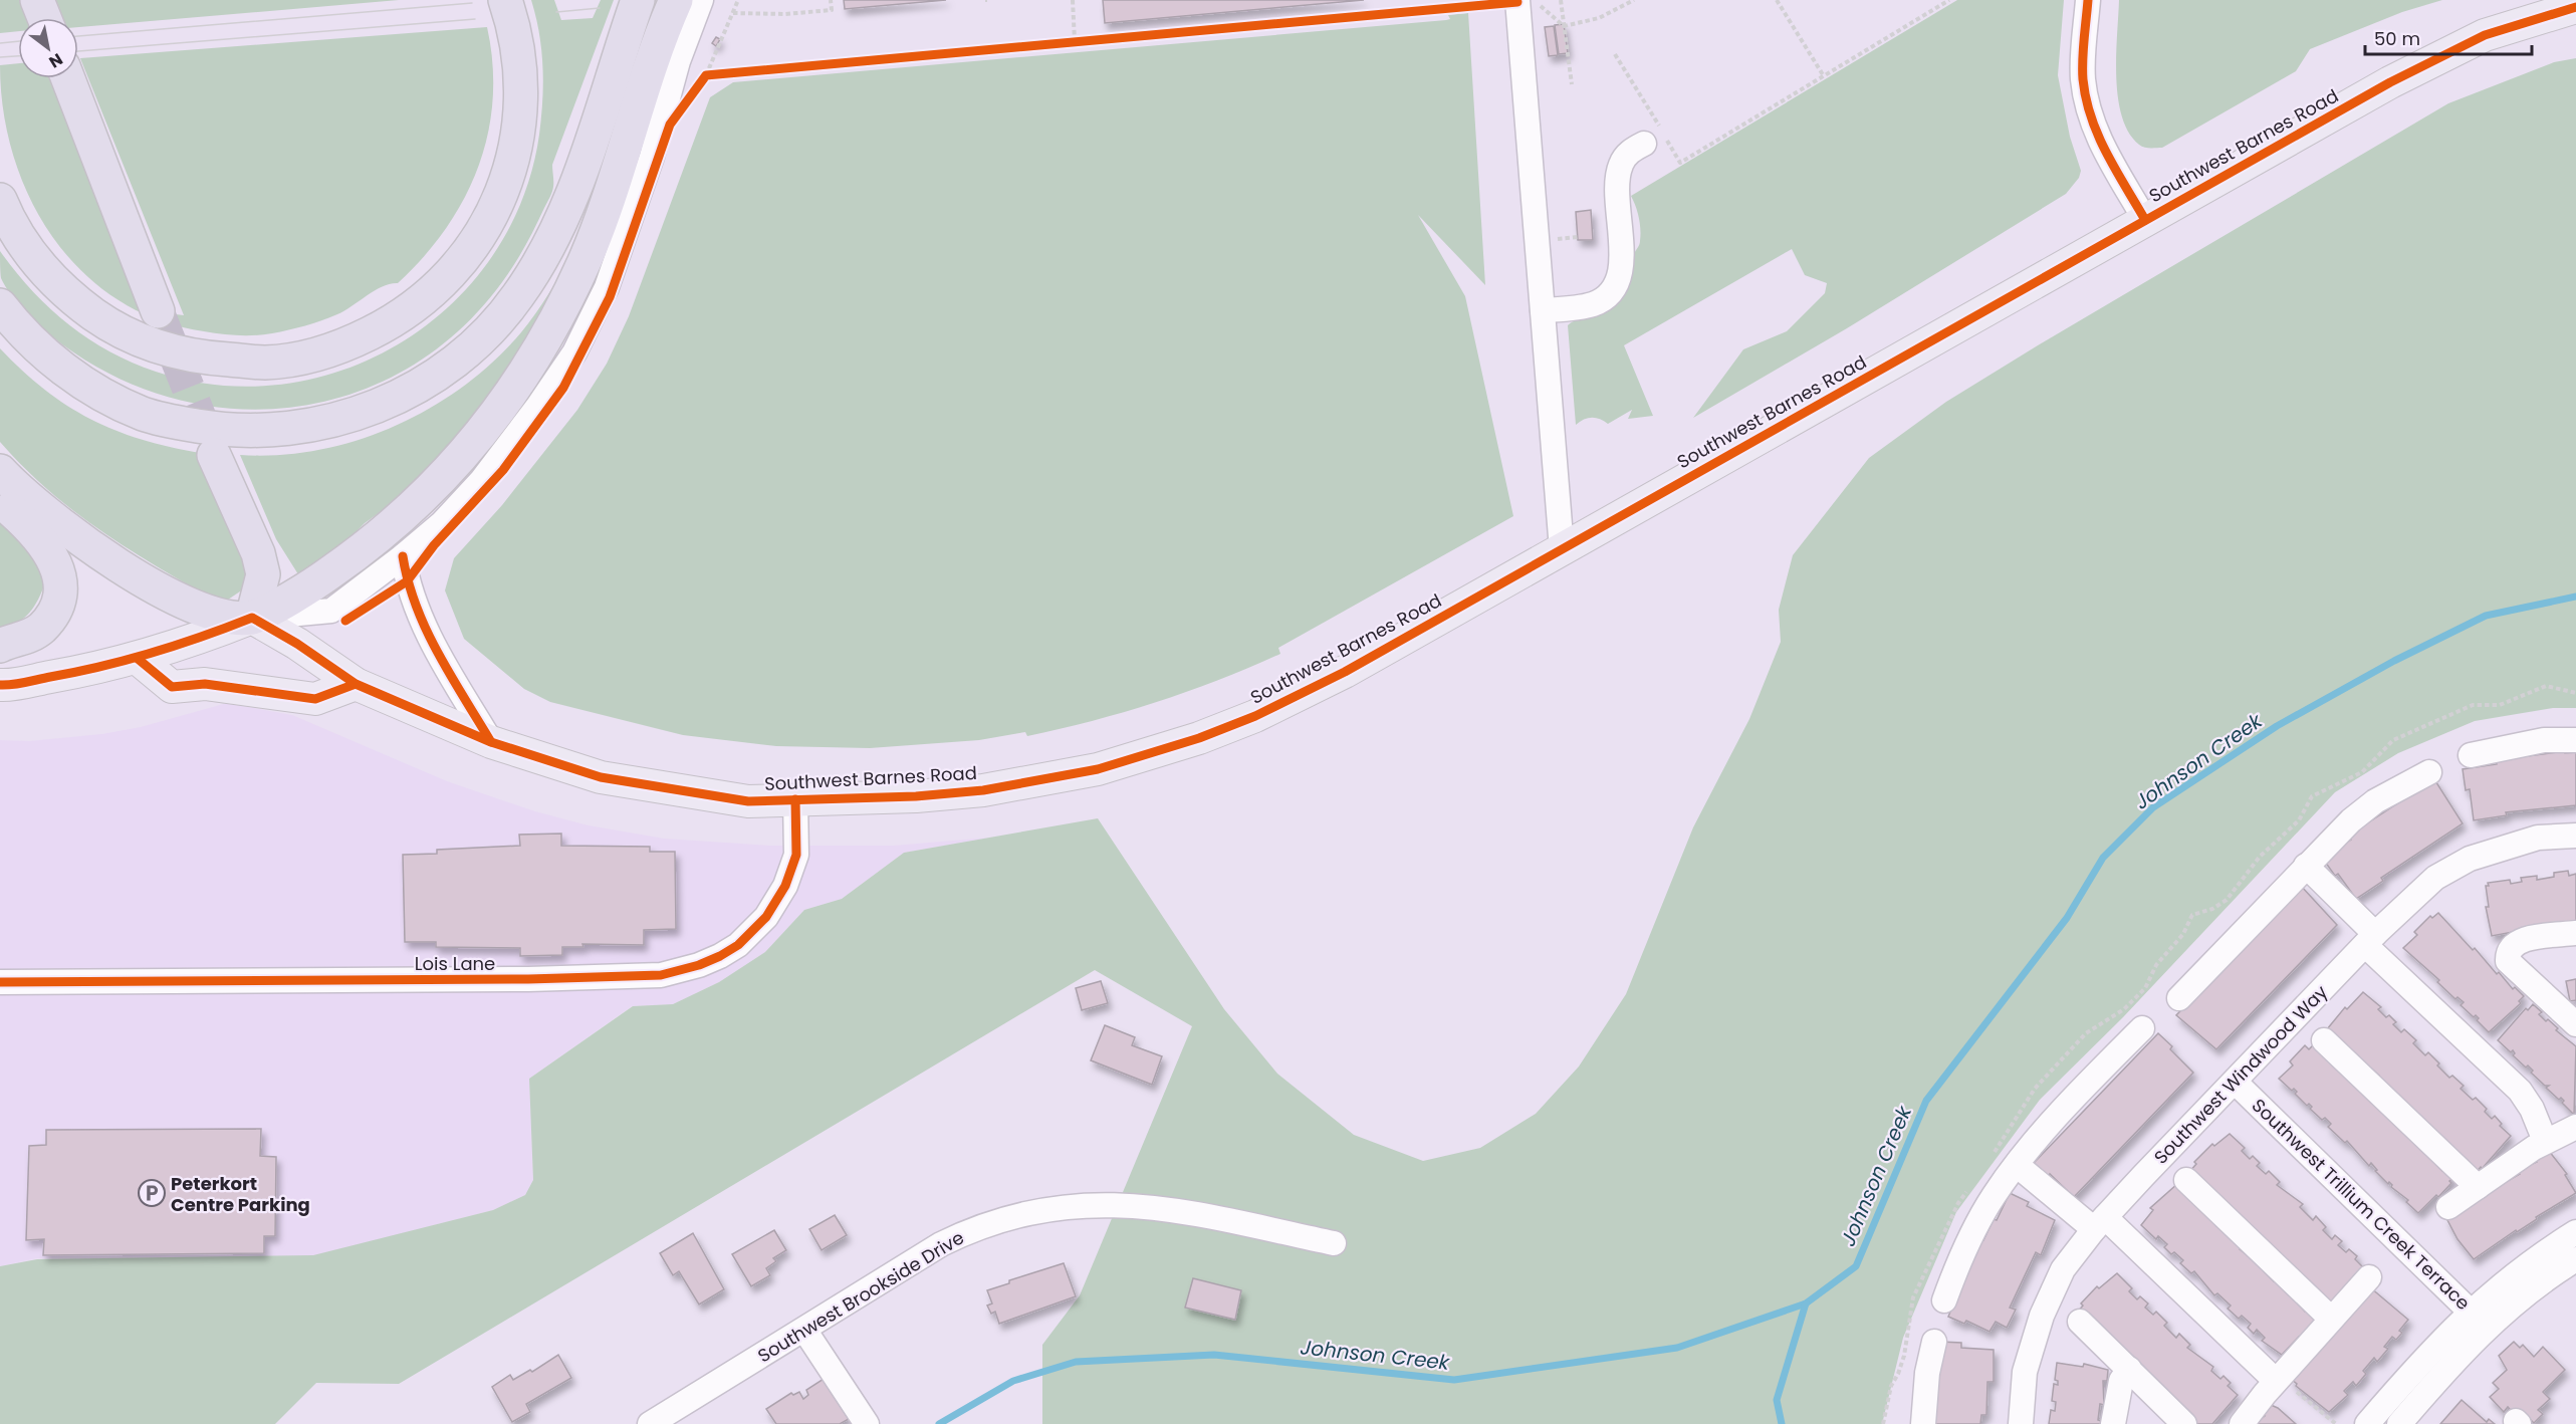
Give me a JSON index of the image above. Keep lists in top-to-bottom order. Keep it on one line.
{"streets":{"main road":["Southwest Barnes Road"],"street":["Lois Lane","Southwest Windwood Way","Southwest Trillium Creek Terrace","Southwest Brookside Drive"]},"crossings":[["Southwest Barnes Road","Lois Lane"],["Southwest Windwood Way","Southwest Trillium Creek Terrace"]],"water":["Johnson Creek"],"places":{"parking":["Peterkort Centre Parking"]},"scale_bar":"50 m","north":"bottom right"}
